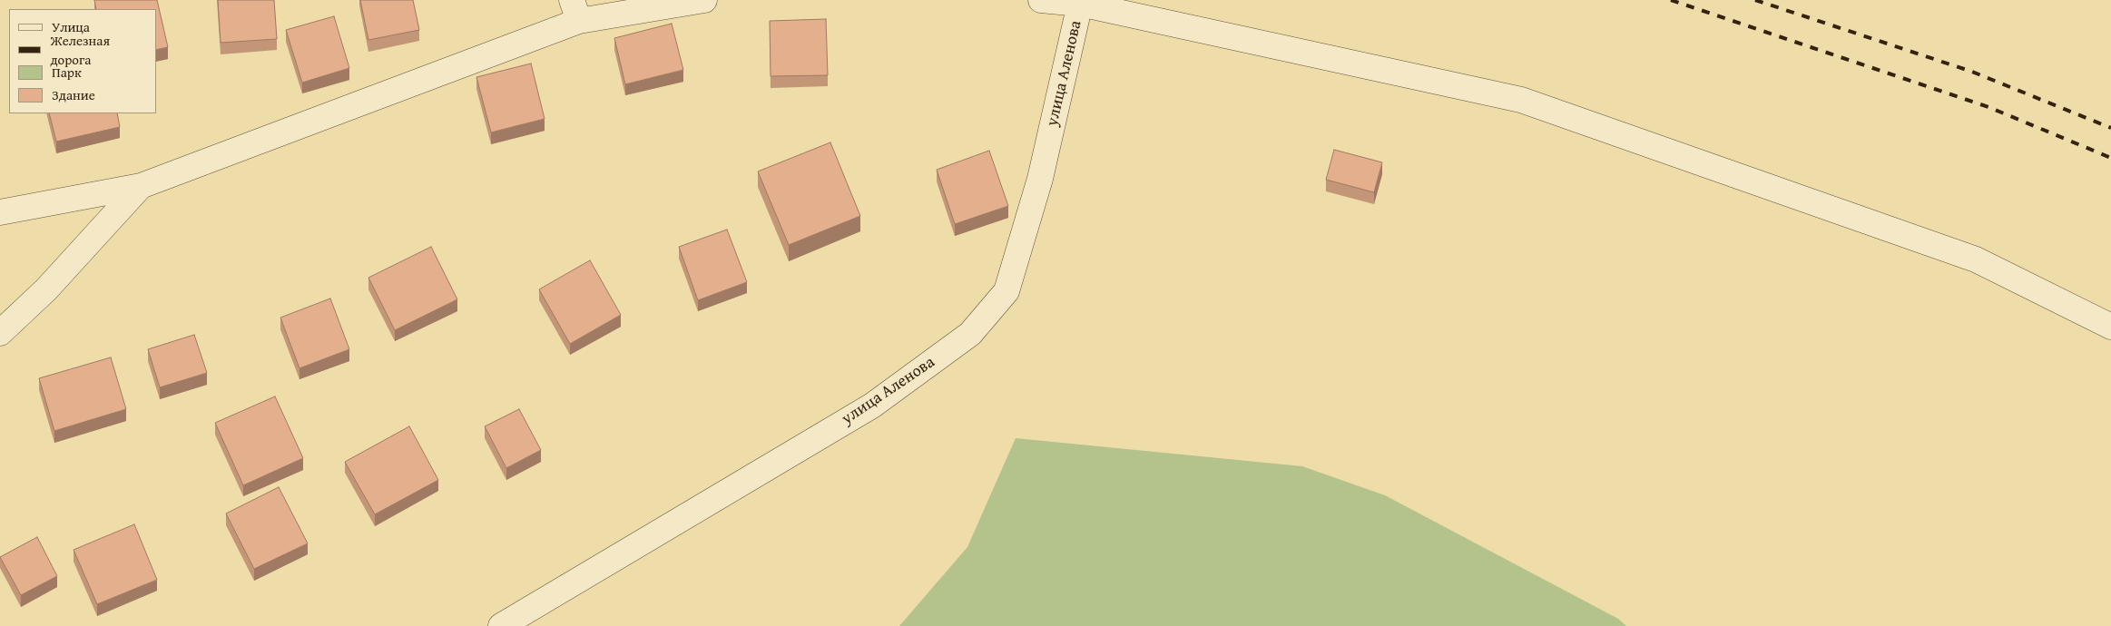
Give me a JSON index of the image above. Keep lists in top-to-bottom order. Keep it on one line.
{"streets":{"street":["улица Аленова"]},"legend":["Улица","Железная дорога","Парк","Здание"]}
